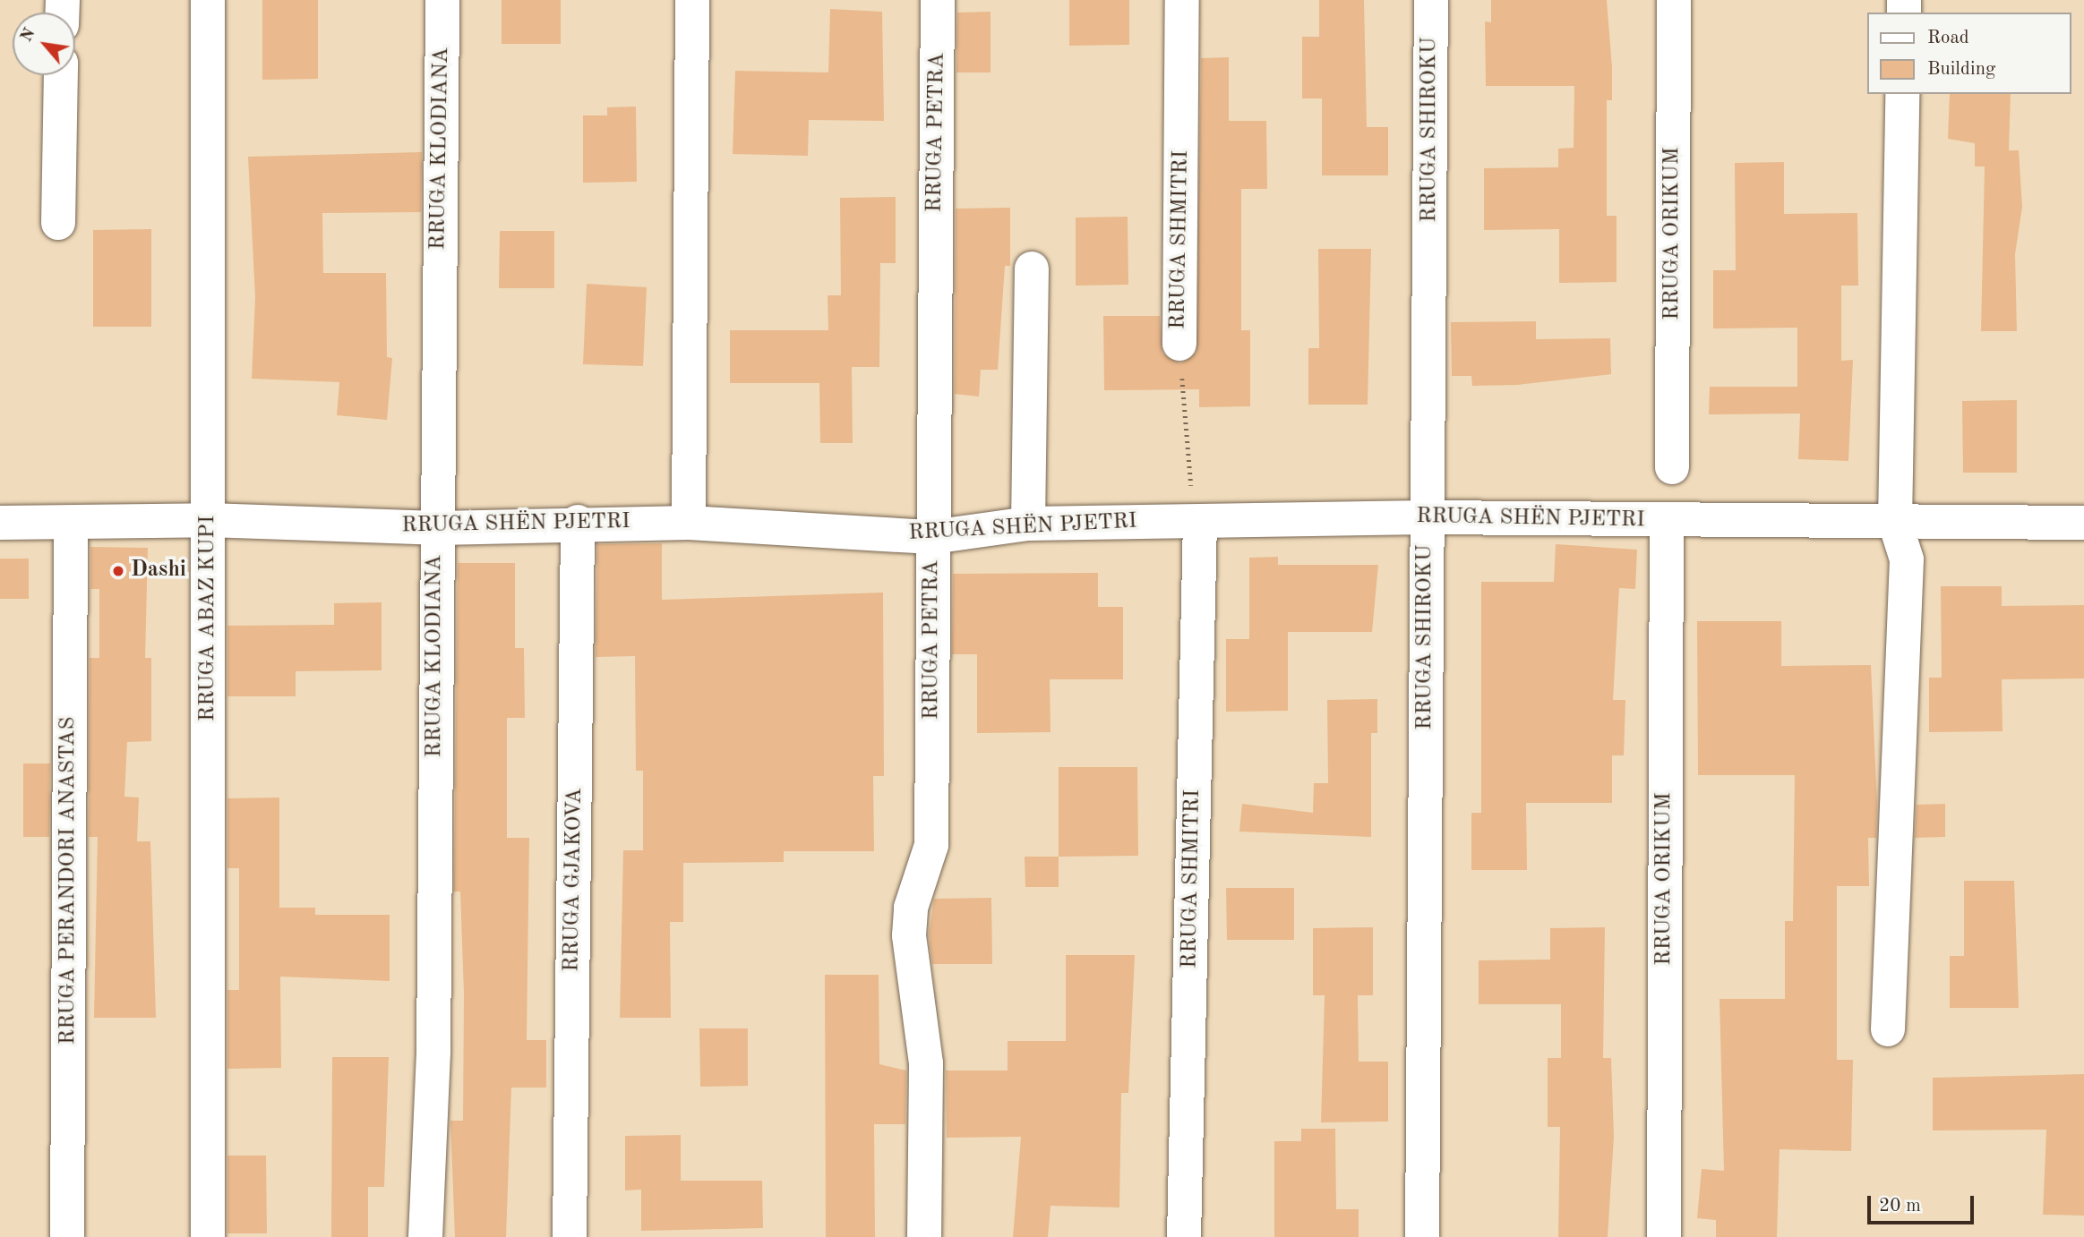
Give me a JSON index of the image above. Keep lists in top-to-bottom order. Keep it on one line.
{"streets":{"street":["RRUGA SHIROKU","RRUGA PETRA","RRUGA KLODIANA","RRUGA ORIKUM","RRUGA SHMITRI","RRUGA SHËN PJETRI","RRUGA ABAZ KUPI","RRUGA GJAKOVA","RRUGA PERANDORI ANASTAS"]},"crossings":[["RRUGA SHIROKU","RRUGA SHËN PJETRI"],["RRUGA PETRA","RRUGA SHËN PJETRI"],["RRUGA KLODIANA","RRUGA SHËN PJETRI"],["RRUGA ORIKUM","RRUGA SHËN PJETRI"],["RRUGA SHMITRI","RRUGA SHËN PJETRI"],["RRUGA SHËN PJETRI","RRUGA ABAZ KUPI"],["RRUGA SHËN PJETRI","RRUGA GJAKOVA"],["RRUGA SHËN PJETRI","RRUGA PERANDORI ANASTAS"]],"places":["Dashi"],"legend":["Road","Building"],"scale_bar":"20 m","north":"top left"}
